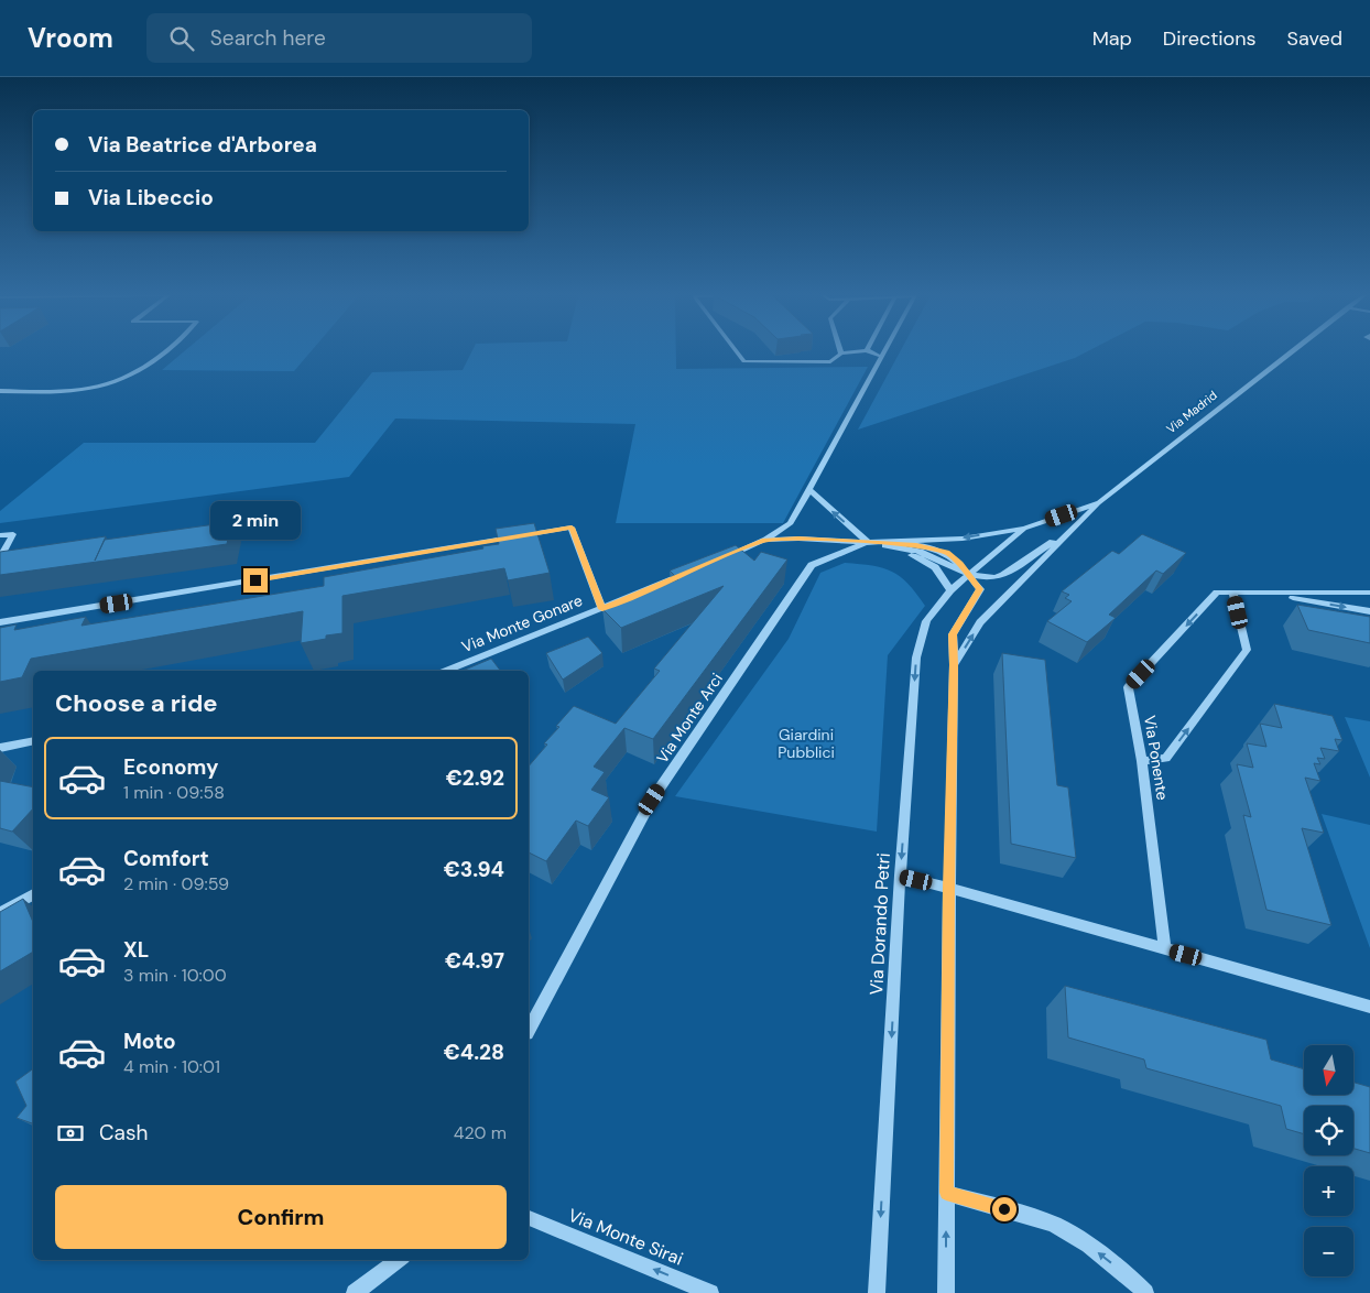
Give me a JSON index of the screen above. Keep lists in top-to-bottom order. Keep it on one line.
{"streets":{"street":["Via Madrid","Via Monte Gonare","Via Monte Arci","Via Ponente","Via Dorando Petri","Via Monte Sirai"]},"crossings":[["Via Madrid","Via Dorando Petri"]],"one_way":["Via Monte Sirai"],"parks":["Giardini Pubblici"],"north":"bottom","page":{"header":"Vroom","search":"Search here","nav":["Map","Directions","Saved"],"banner":["Via Beatrice d'Arborea","Via Libeccio"],"bubble":"2 min","heading":"Choose a ride","list":[{"name":"Economy","note":"1 min · 09:58","value":"€2.92"},{"name":"Comfort","note":"2 min · 09:59","value":"€3.94"},{"name":"XL","note":"3 min · 10:00","value":"€4.97"},{"name":"Moto","note":"4 min · 10:01","value":"€4.28"}],"map_buttons":["+","−"],"pay":["Cash","420 m"],"buttons":"Confirm"}}
